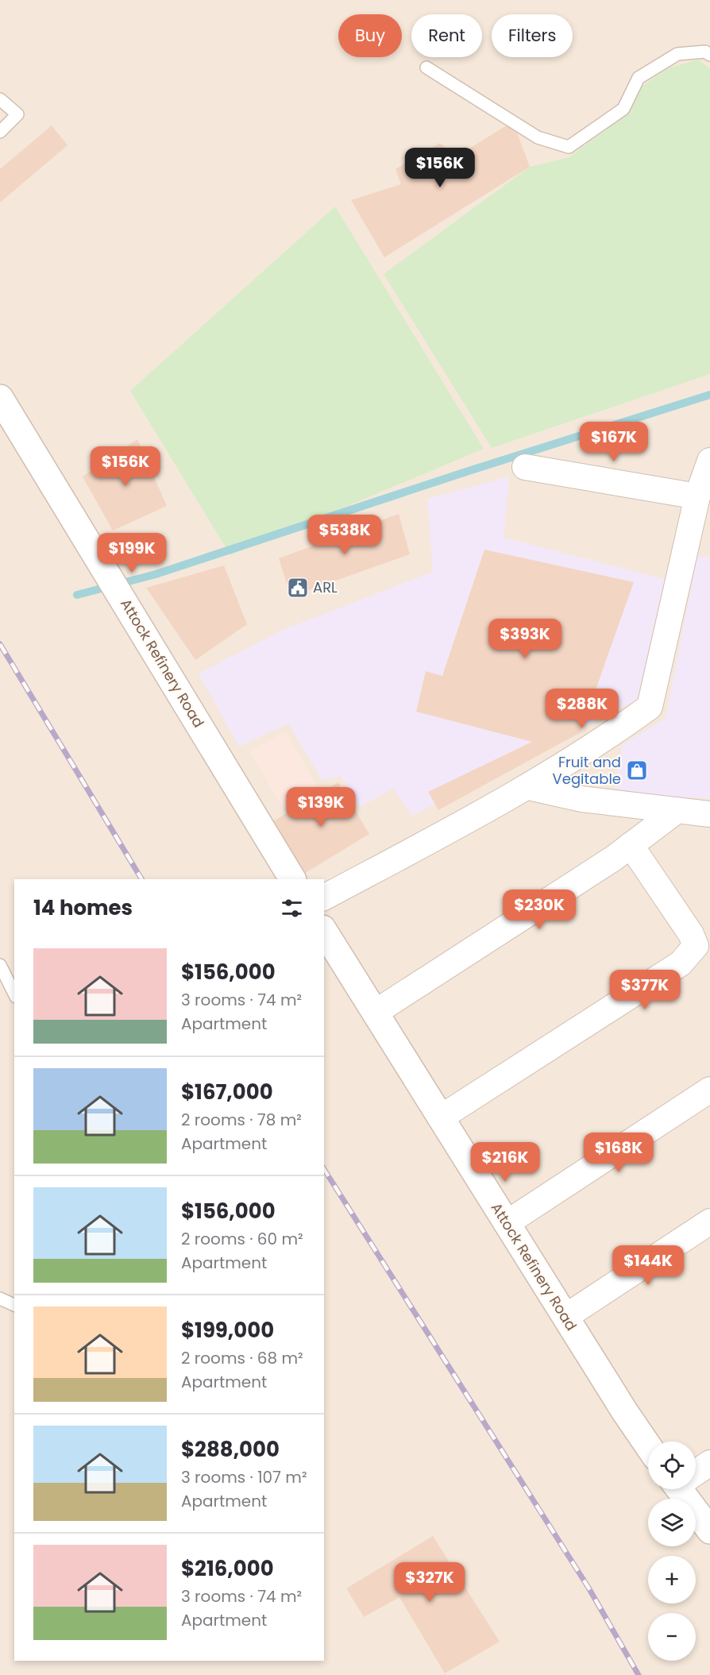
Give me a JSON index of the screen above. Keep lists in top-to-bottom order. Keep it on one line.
{"streets":{"street":["Attock Refinery Road"]},"places":{"public building":["ARL"],"shop":["Fruit and Vegitable"]},"page":{"chip":["Buy","Rent","Filters"],"price":["$156K","$167K","$156K","$538K","$199K","$393K","$288K","$139K","$230K","$377K","$168K","$216K","$144K","$327K"],"heading":"14 homes","list":[{"name":"$156,000","note":"3 rooms · 74 m² · Apartment"},{"name":"$167,000","note":"2 rooms · 78 m² · Apartment"},{"name":"$156,000","note":"2 rooms · 60 m² · Apartment"},{"name":"$199,000","note":"2 rooms · 68 m² · Apartment"},{"name":"$288,000","note":"3 rooms · 107 m² · Apartment"},{"name":"$216,000","note":"3 rooms · 74 m² · Apartment"}],"map_buttons":["+","−"]}}
